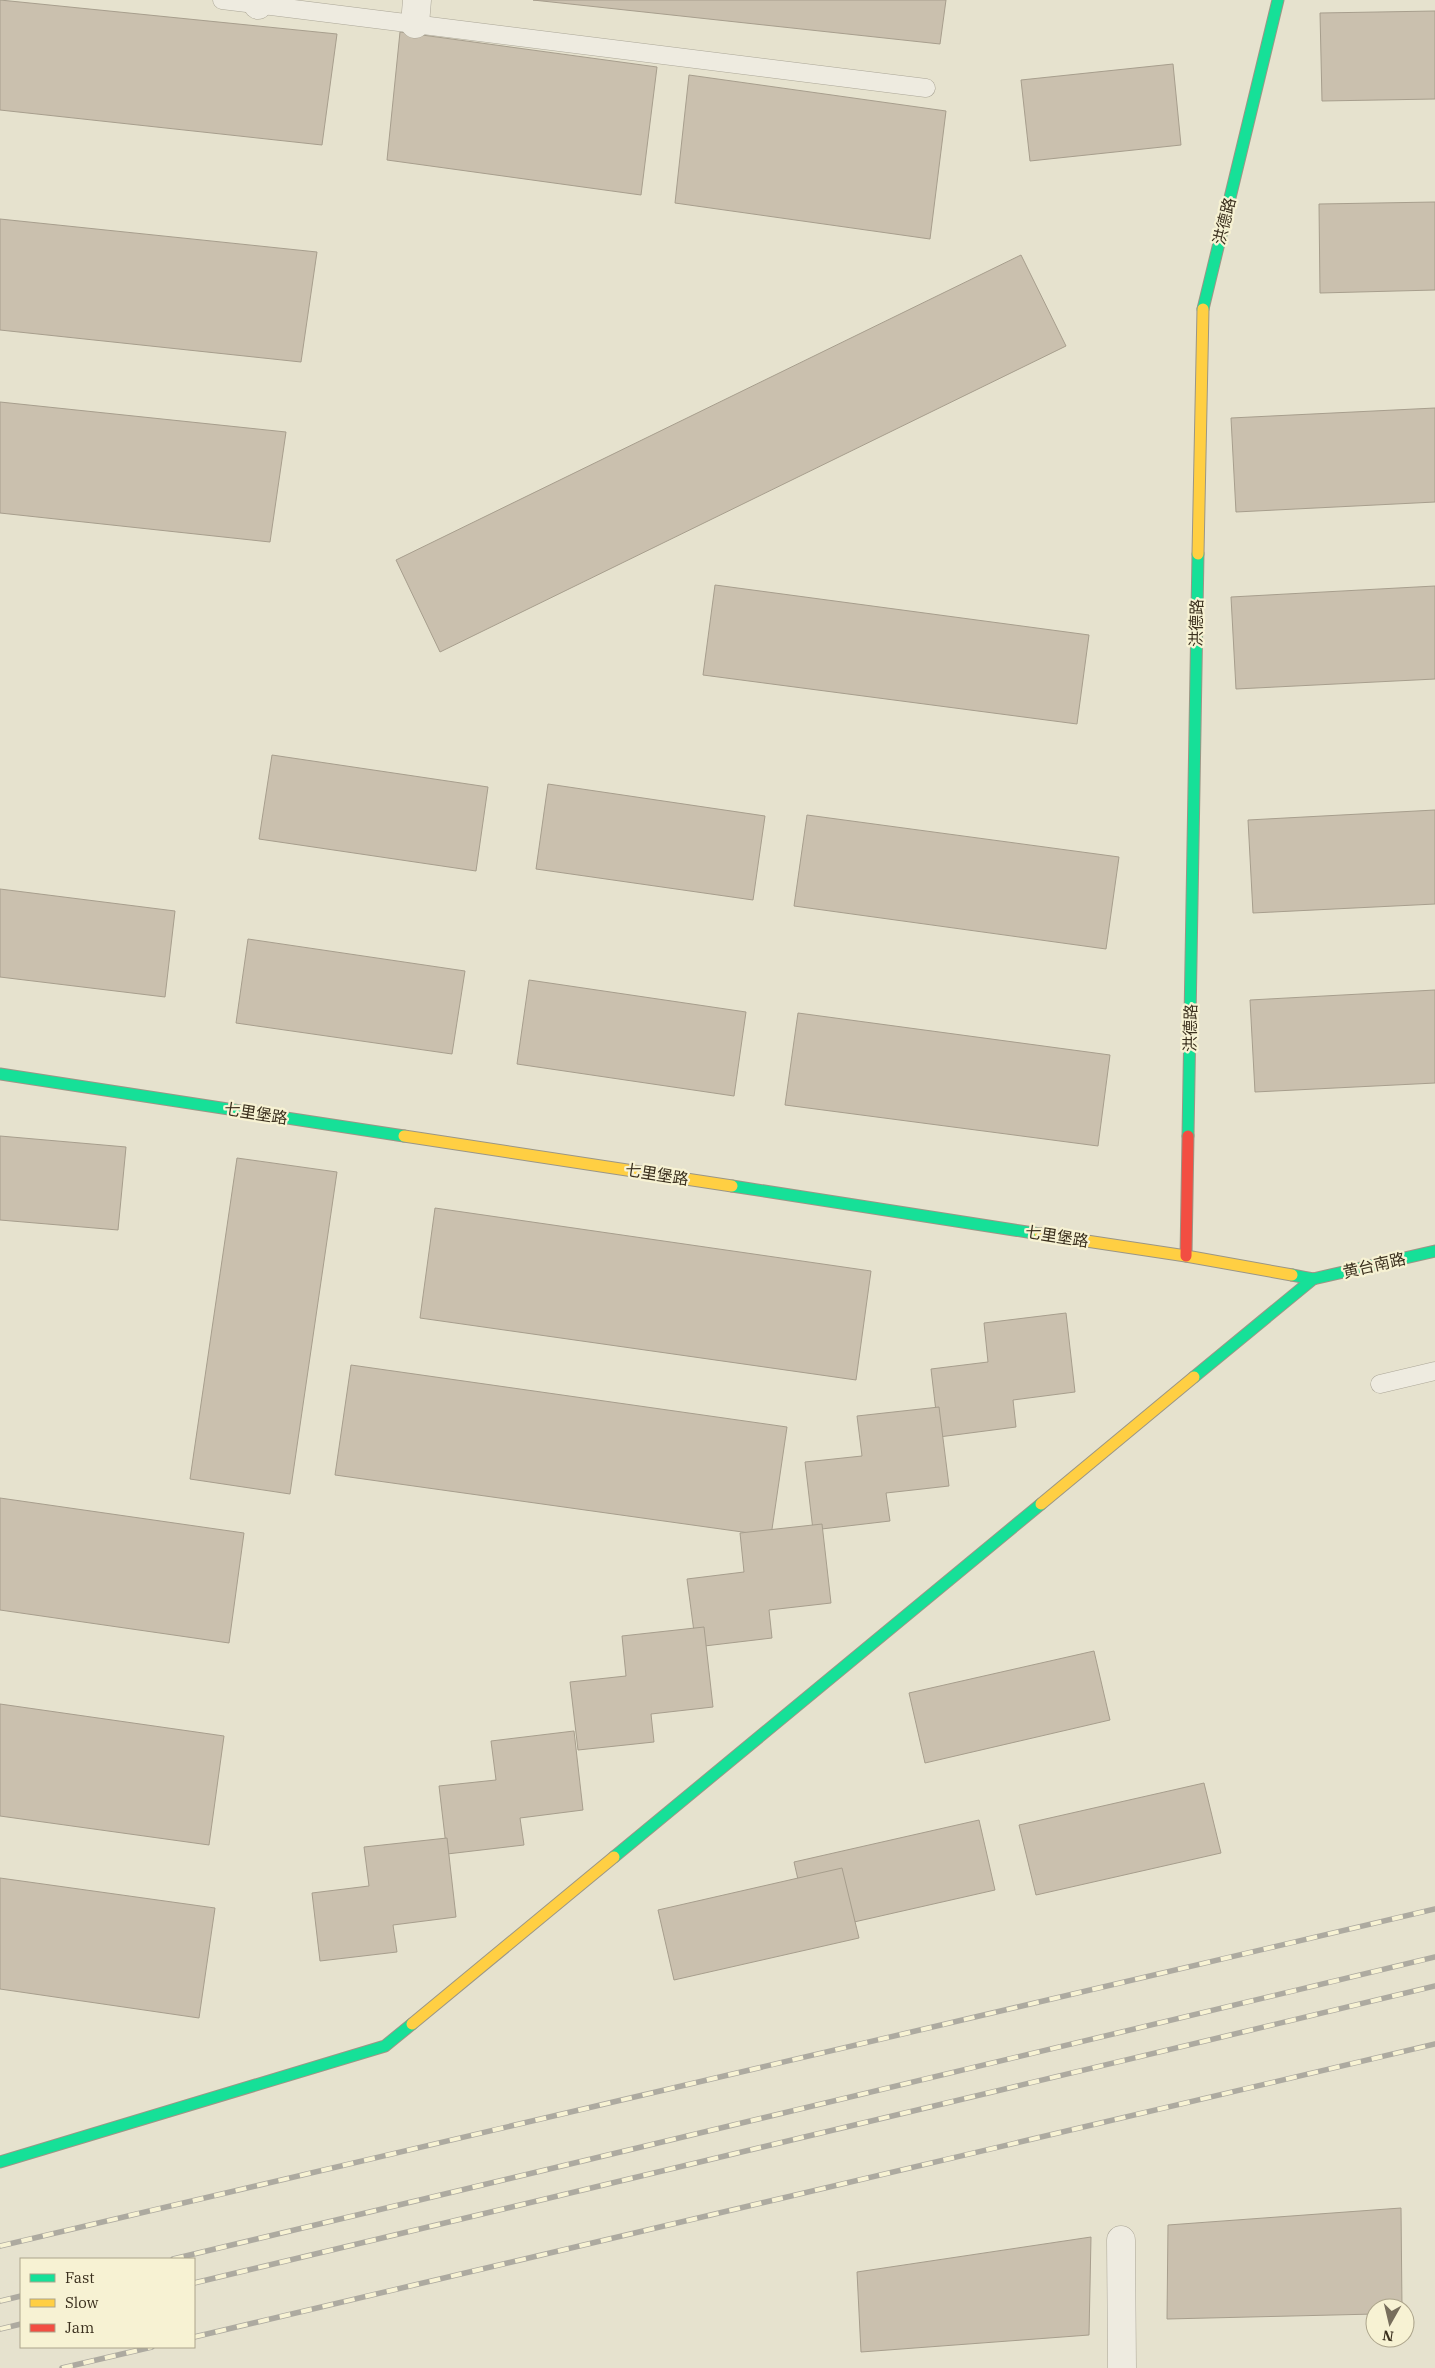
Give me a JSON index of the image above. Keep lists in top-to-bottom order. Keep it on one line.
{"streets":{"street":["洪德路","七里堡路","黄台南路"]},"crossings":[["洪德路","七里堡路"],["七里堡路","黄台南路"]],"legend":["Fast","Slow","Jam"],"north":"bottom"}
